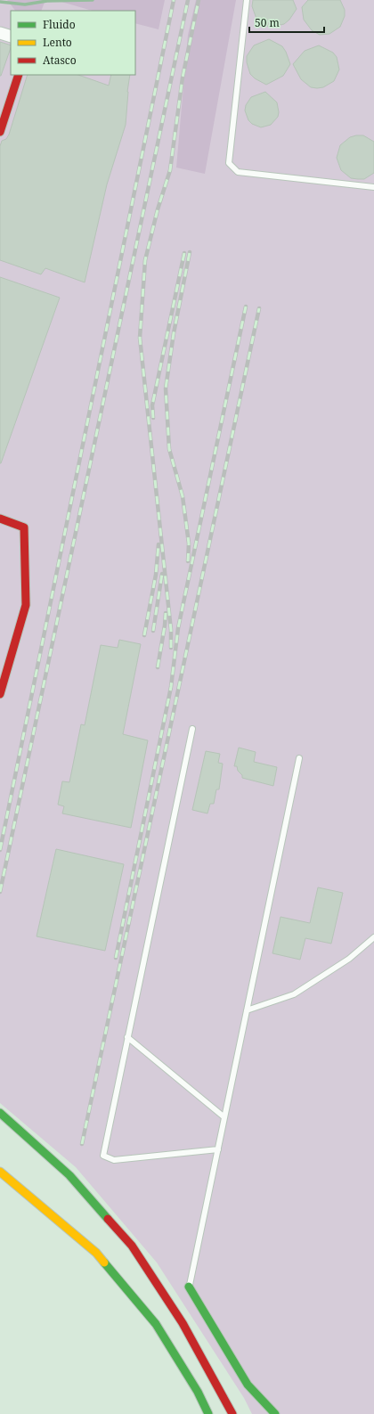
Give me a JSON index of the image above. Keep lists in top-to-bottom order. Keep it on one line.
{"legend":["Fluido","Lento","Atasco"],"scale_bar":"50 m"}
